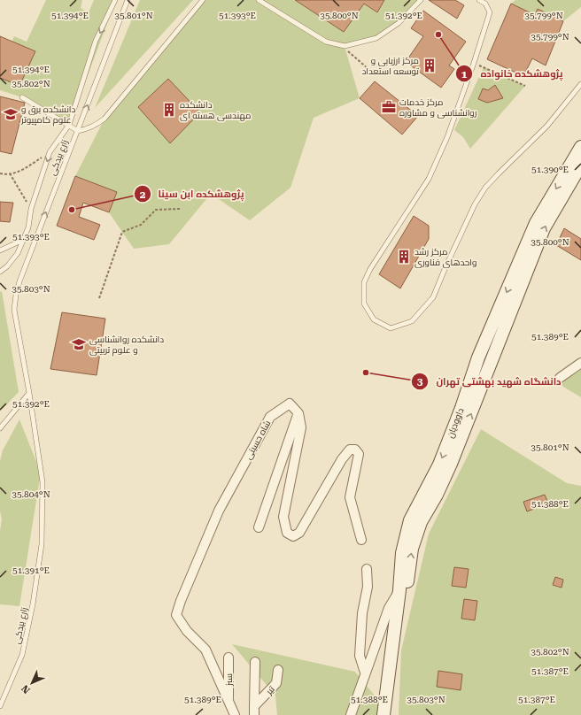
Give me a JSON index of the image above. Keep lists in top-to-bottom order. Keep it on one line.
{"streets":{"street":["داوودیان","شاه حسینی","سبز","تیر"],"lane":["زارع بیدکی"]},"crossings":[["شاه حسینی","سبز"]],"places":{"other":["پژوهشکده خانواده","پژوهشکده ابن سینا","دانشگاه شهید بهشتی تهران"],"building":["مرکز ارزیابی و توسعه استعداد","دانشکده مهندسی هسته ای","مرکز رشد واحدهای فناوری"],"office":["مرکز خدمات روانشناسی و مشاوره"],"school or university":["دانشکده برق و علوم کامپیوتر","دانشکده روانشناسی و علوم تربیتی"]},"north":"bottom left","coordinates":["51.394°E","35.801°N","51.393°E","35.800°N","51.392°E","35.799°N","35.802°N","51.390°E","35.803°N","51.389°E","35.804°N","51.388°E","51.391°E","51.387°E"]}
